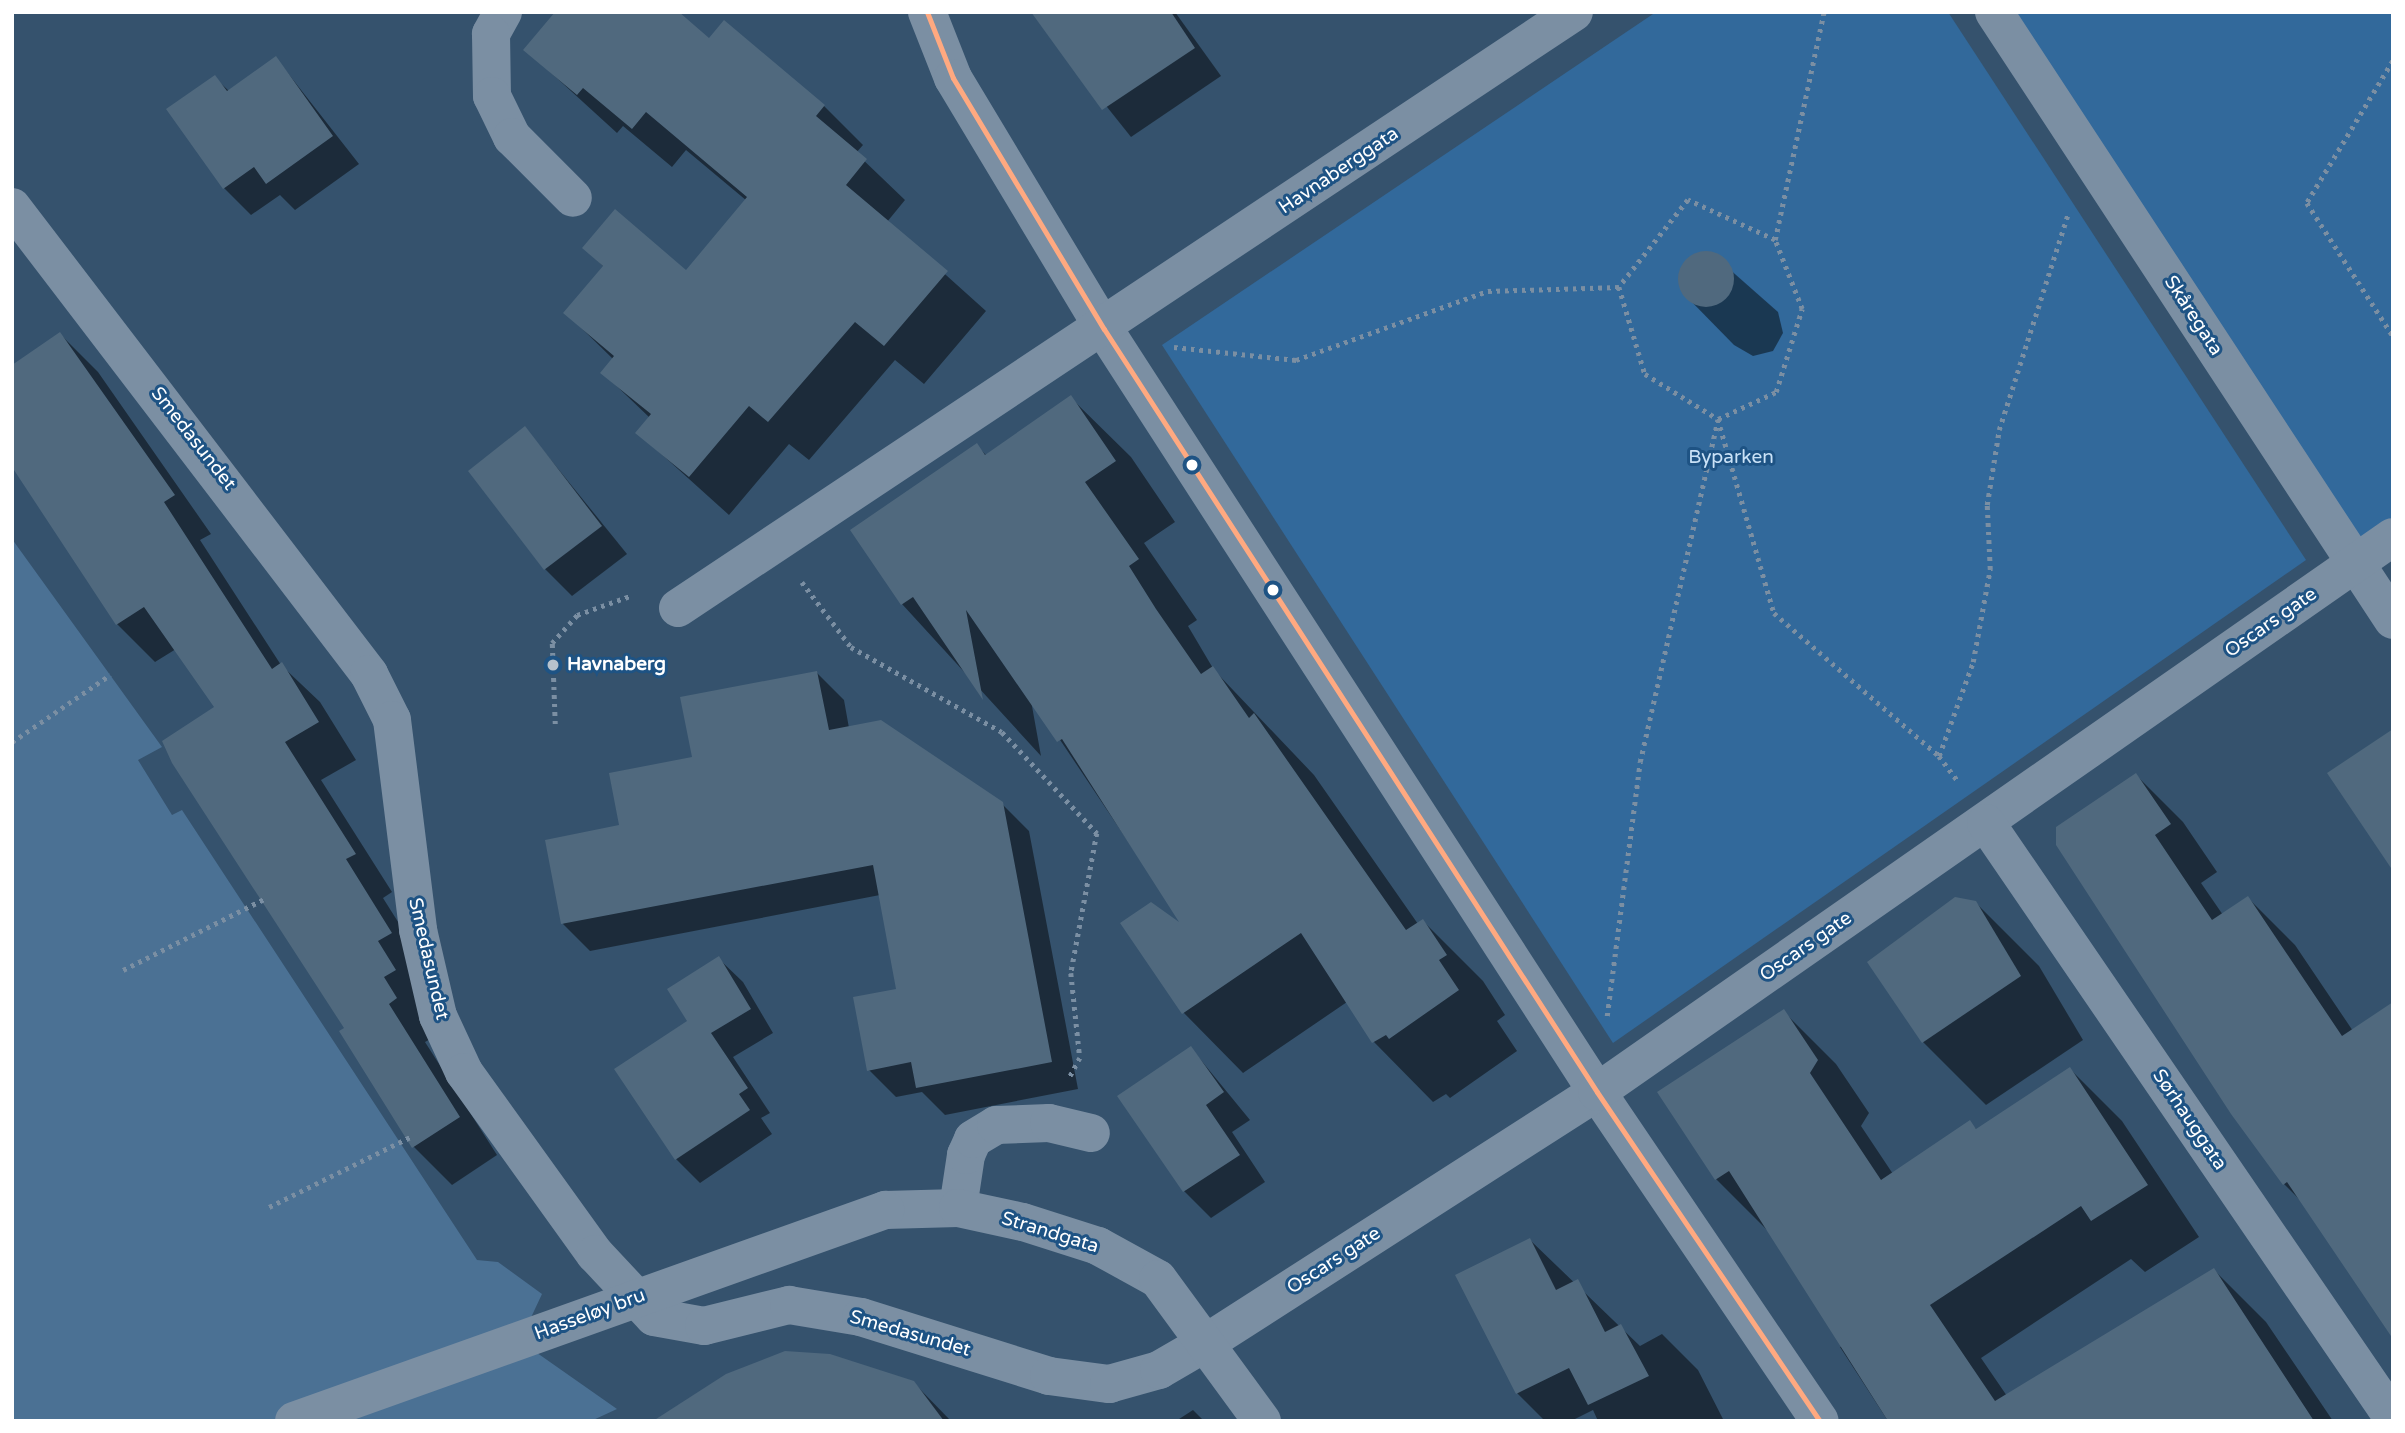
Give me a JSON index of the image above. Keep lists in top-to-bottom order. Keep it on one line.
{"streets":{"street":["Havnaberggata","Skåregata","Smedasundet","Oscars gate","Sørhauggata","Strandgata","Hasseløy bru"]},"crossings":[["Skåregata","Oscars gate"],["Smedasundet","Oscars gate"],["Smedasundet","Strandgata"],["Oscars gate","Sørhauggata"],["Oscars gate","Strandgata"],["Strandgata","Hasseløy bru"]],"parks":["Byparken"],"places":["Havnaberg"]}
